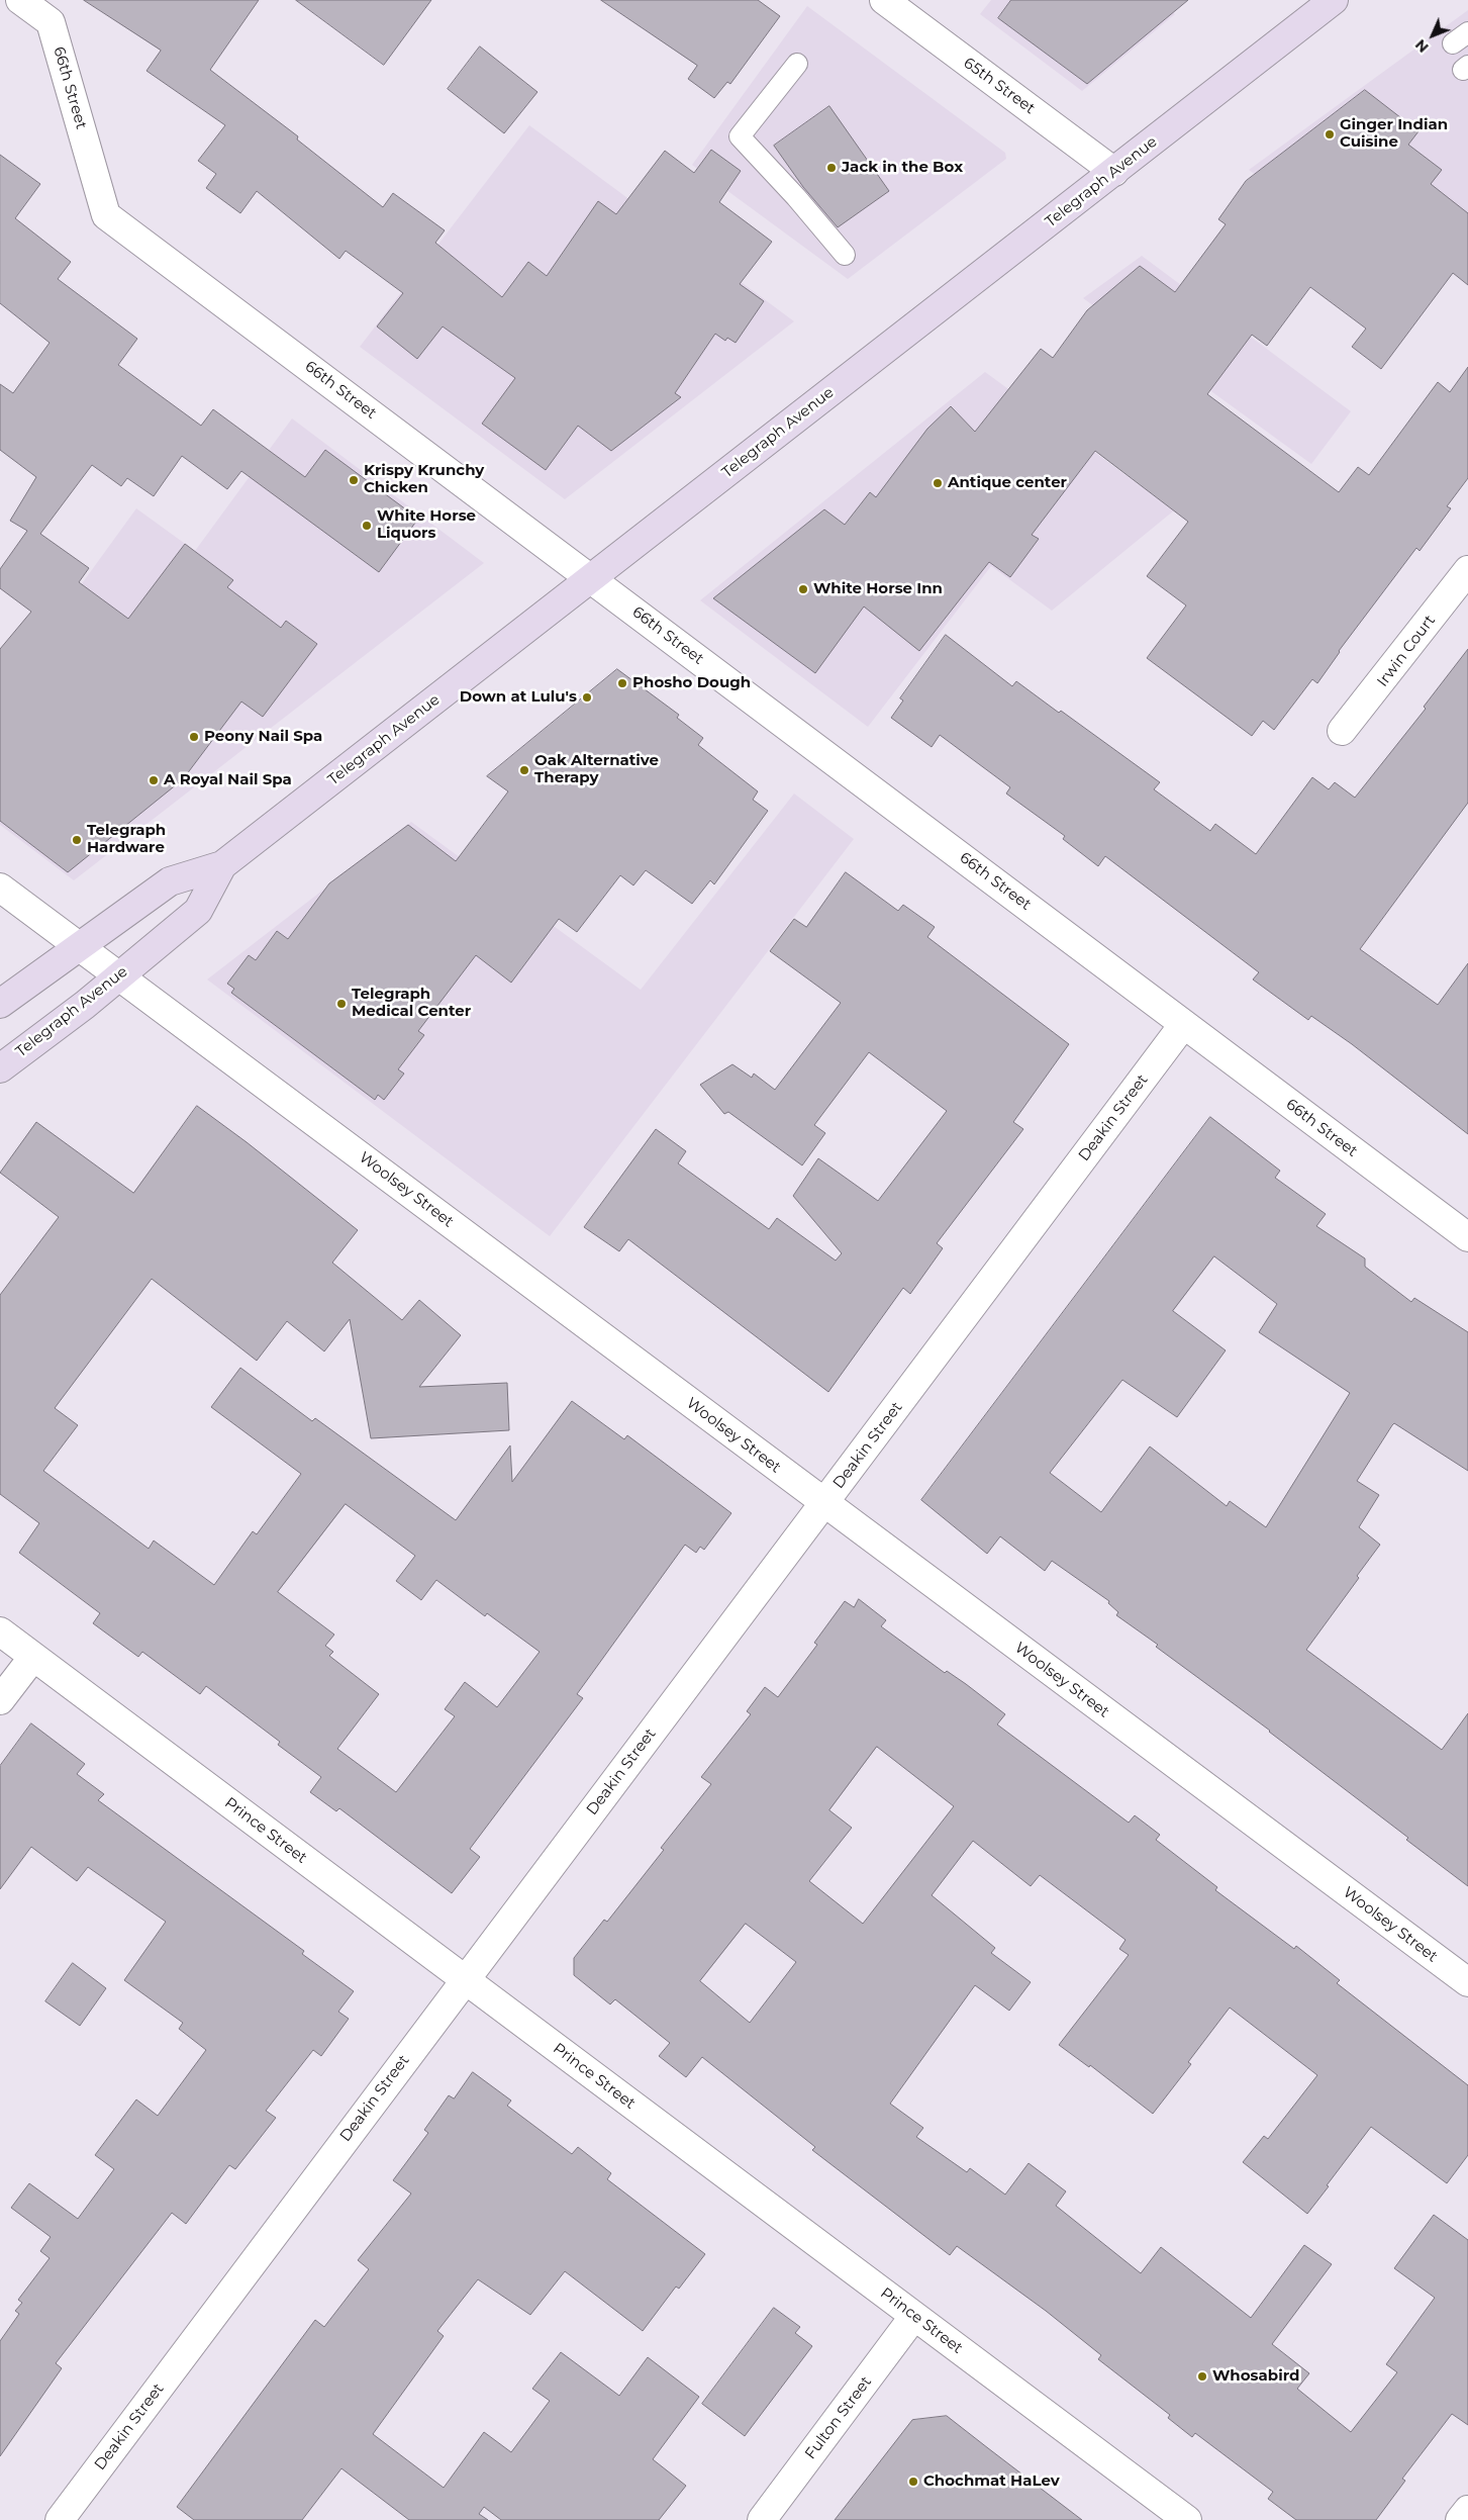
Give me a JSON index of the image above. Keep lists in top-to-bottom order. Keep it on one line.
{"streets":{"main road":["Telegraph Avenue"],"street":["65th Street","66th Street","Irwin Court","Deakin Street","Woolsey Street","Prince Street","Fulton Street"]},"crossings":[["65th Street","Telegraph Avenue"],["66th Street","Telegraph Avenue"],["66th Street","Deakin Street"],["Telegraph Avenue","Woolsey Street"],["Deakin Street","Woolsey Street"],["Deakin Street","Prince Street"],["Prince Street","Fulton Street"]],"places":["Ginger Indian Cuisine","Jack in the Box","Krispy Krunchy Chicken","Antique center","White Horse Liquors","White Horse Inn","Phosho Dough","Down at Lulu's","Peony Nail Spa","Oak Alternative Therapy","A Royal Nail Spa","Telegraph Hardware","Telegraph Medical Center","Whosabird","Chochmat HaLev"],"north":"bottom left"}
